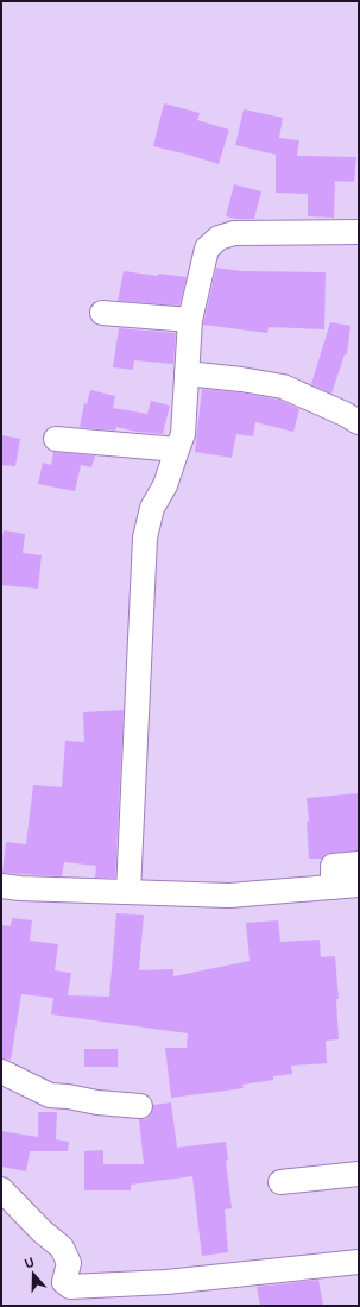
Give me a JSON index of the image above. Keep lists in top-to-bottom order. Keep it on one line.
{"north":"top"}
